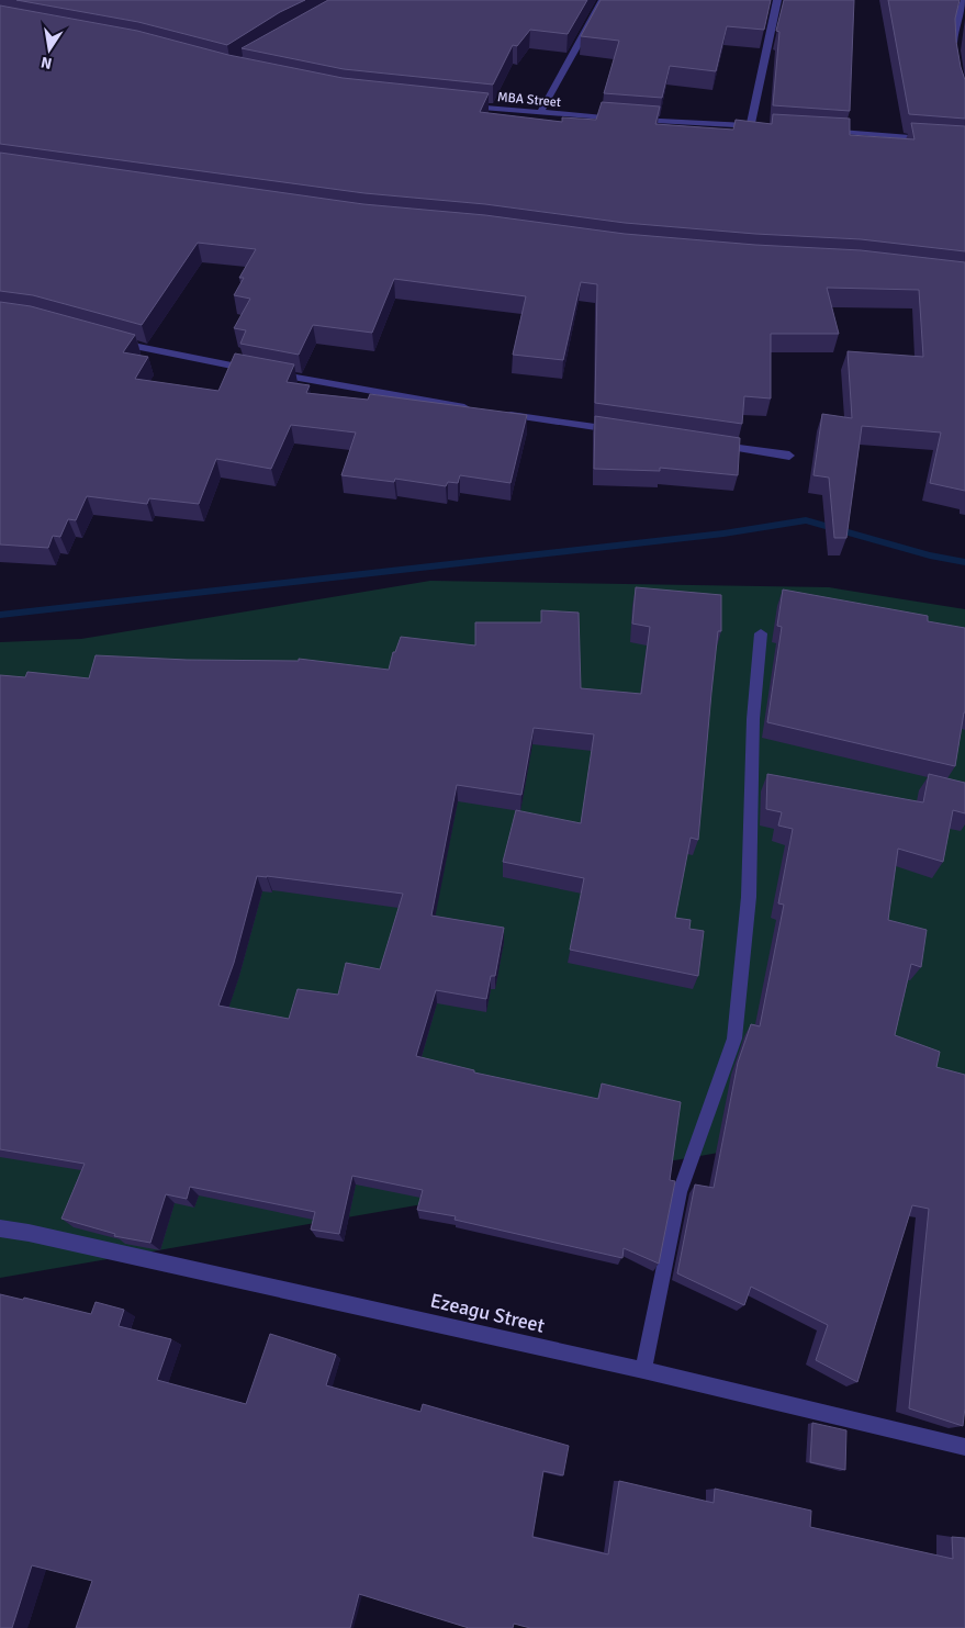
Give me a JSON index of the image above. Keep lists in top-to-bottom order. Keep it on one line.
{"streets":{"street":["MBA Street","Ezeagu Street"]},"north":"bottom"}
